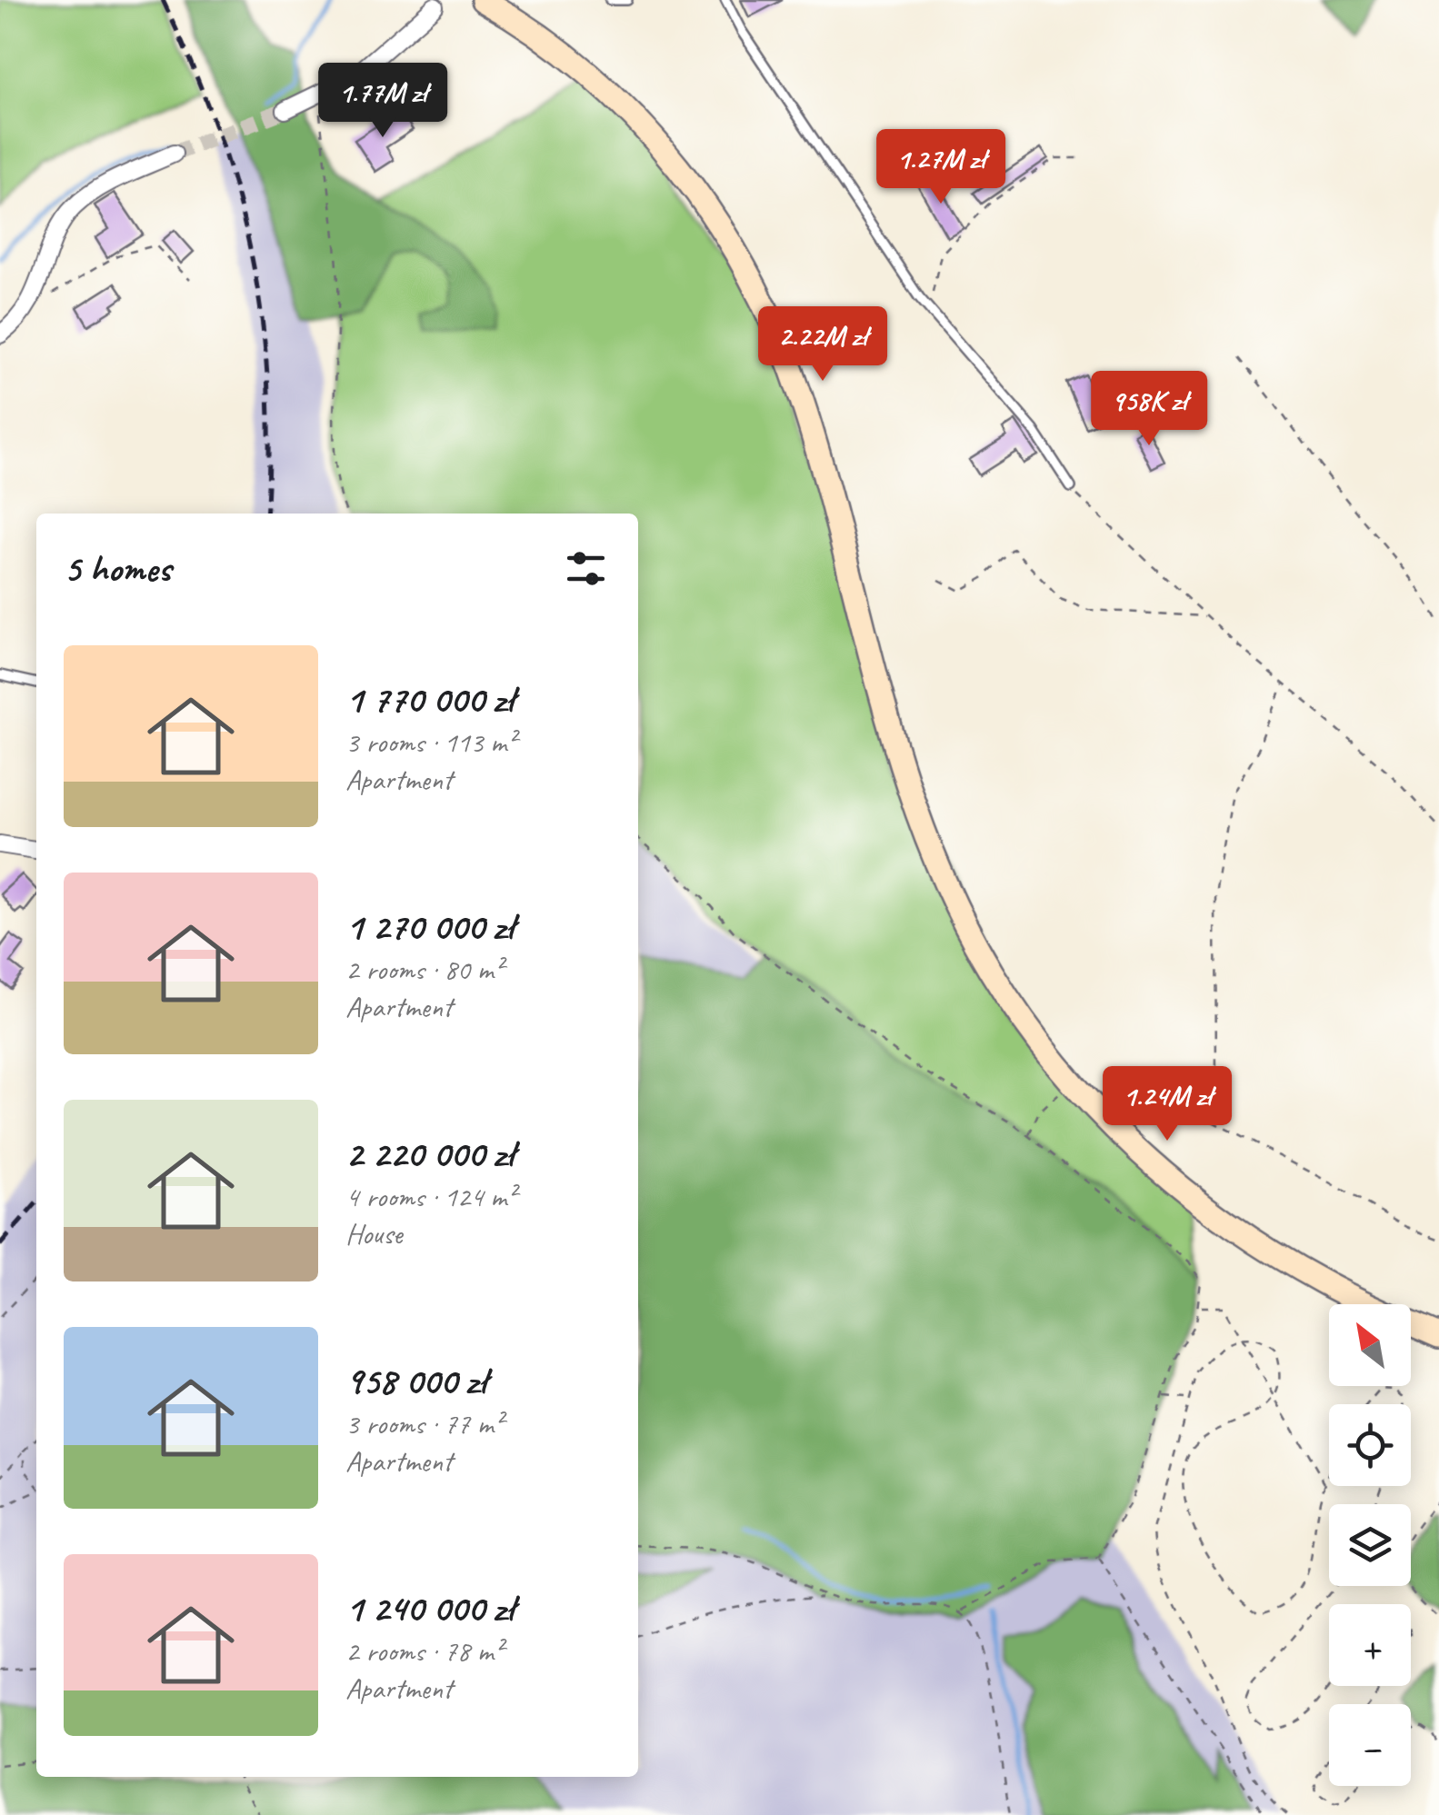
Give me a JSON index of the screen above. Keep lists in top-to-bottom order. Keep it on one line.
{"north":"top left","page":{"price":["1.77M zł","1.27M zł","2.22M zł","958K zł","1.24M zł"],"heading":"5 homes","list":[{"name":"1 770 000 zł","note":"3 rooms · 113 m² · Apartment"},{"name":"1 270 000 zł","note":"2 rooms · 80 m² · Apartment"},{"name":"2 220 000 zł","note":"4 rooms · 124 m² · House"},{"name":"958 000 zł","note":"3 rooms · 77 m² · Apartment"},{"name":"1 240 000 zł","note":"2 rooms · 78 m² · Apartment"}],"map_buttons":["+","−"]}}
